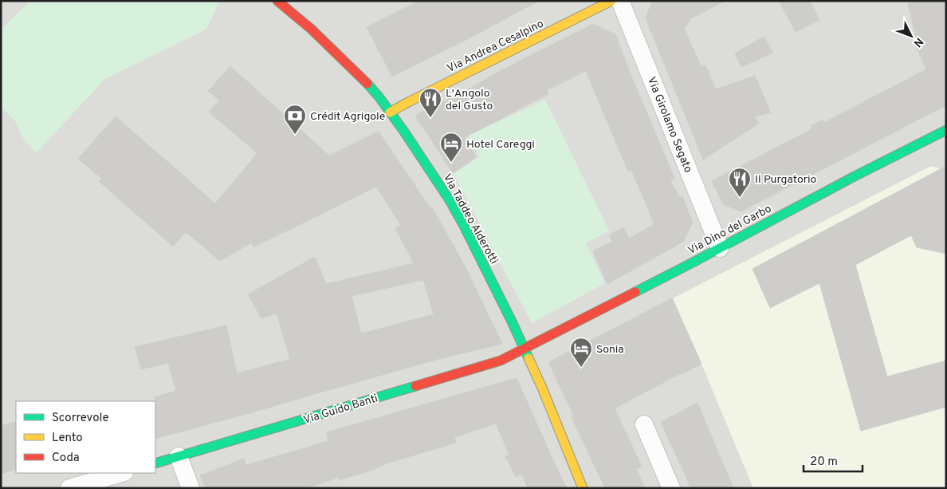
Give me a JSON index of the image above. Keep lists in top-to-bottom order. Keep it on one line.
{"streets":{"street":["Via Andrea Cesalpino","Via Girolamo Segato","Via Taddeo Alderotti","Via Dino del Garbo","Via Guido Banti"]},"crossings":[["Via Andrea Cesalpino","Via Taddeo Alderotti"],["Via Girolamo Segato","Via Dino del Garbo"],["Via Taddeo Alderotti","Via Dino del Garbo"],["Via Taddeo Alderotti","Via Guido Banti"],["Via Dino del Garbo","Via Guido Banti"]],"places":{"restaurant":["L'Angolo del Gusto","Il Purgatorio"],"bank":["Crédit Agrigole"],"hotel":["Hotel Careggi","Sonia"]},"legend":["Scorrevole","Lento","Coda"],"scale_bar":"20 m","north":"bottom right"}
